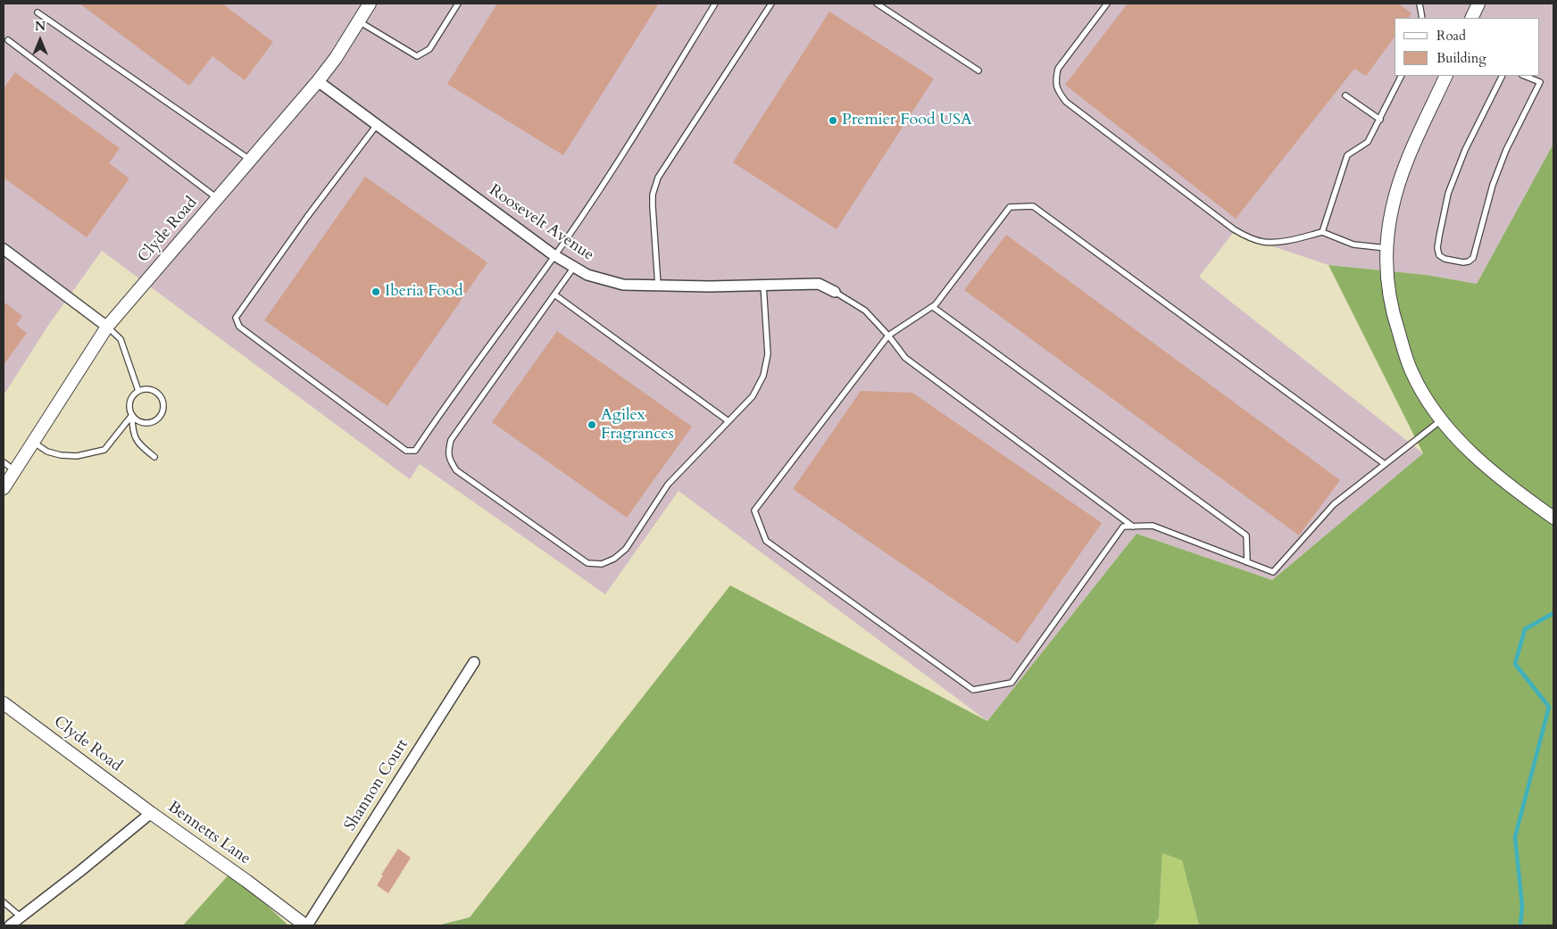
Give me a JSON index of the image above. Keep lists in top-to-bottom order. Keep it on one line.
{"streets":{"street":["Roosevelt Avenue","Clyde Road","Shannon Court","Bennetts Lane"]},"crossings":[["Roosevelt Avenue","Clyde Road"],["Clyde Road","Bennetts Lane"],["Shannon Court","Bennetts Lane"]],"places":["Premier Food USA","Iberia Food","Agilex Fragrances"],"legend":["Road","Building"],"north":"top"}
